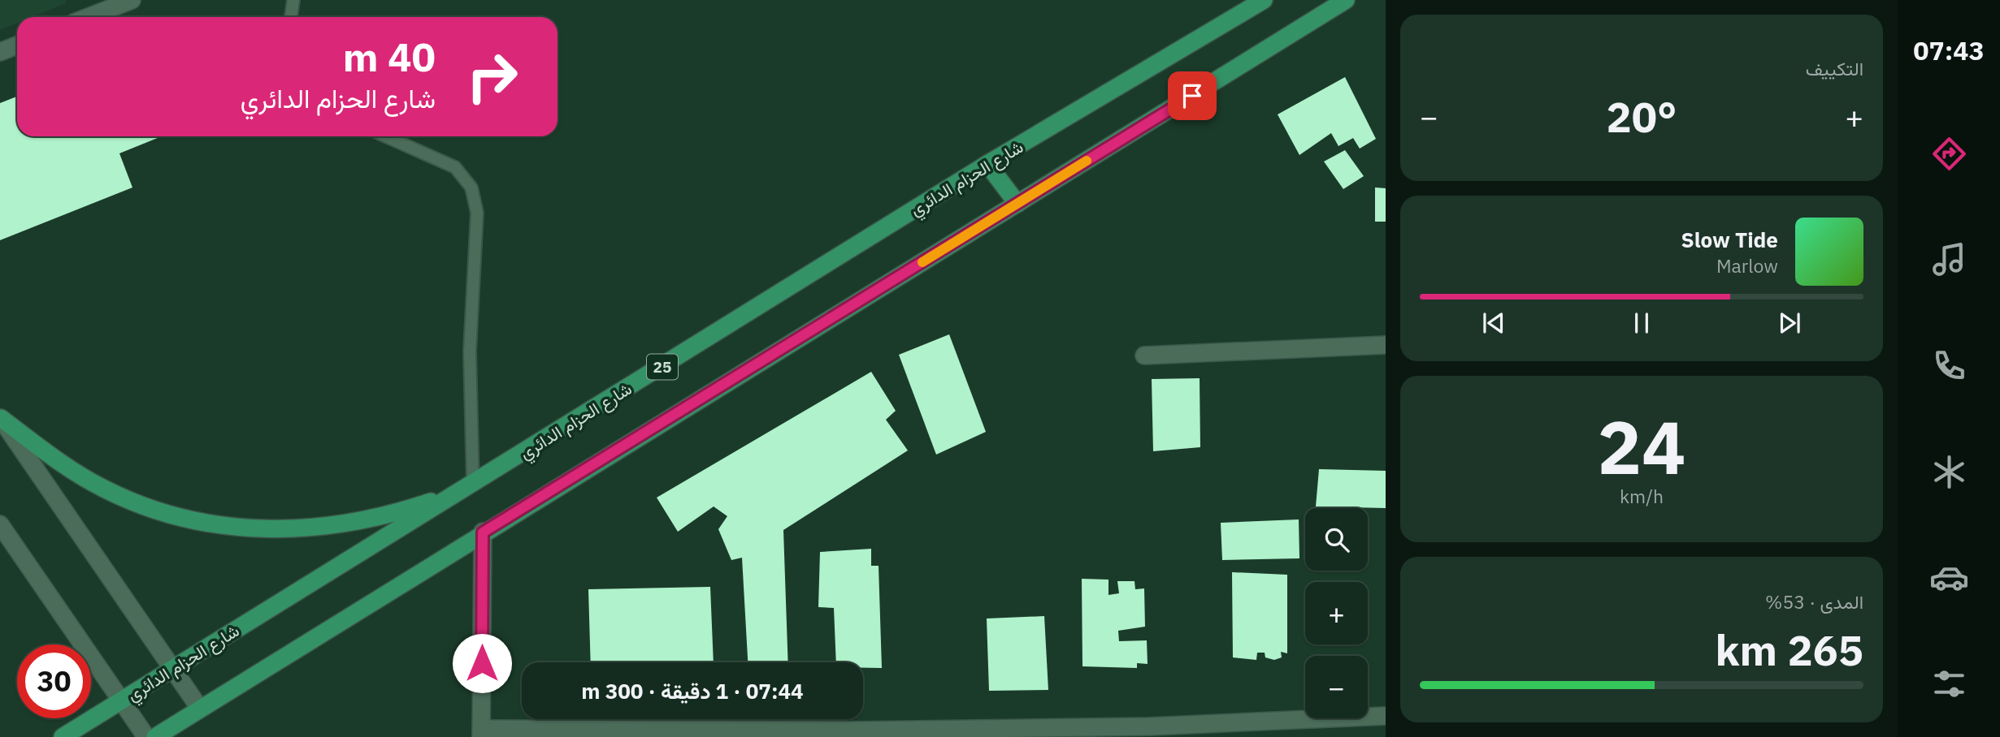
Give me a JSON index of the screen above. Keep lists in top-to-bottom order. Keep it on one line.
{"streets":{"main road":["شارع الحزام الدائري","25"]},"page":{"tabs":"07:43","tile":["التكييف",["24","km/h"],["المدى · 53%","265 km"]],"turn":["40 m","شارع الحزام الدائري"],"heat":["−","20°","+"],"song":["Slow Tide","Marlow"],"map_buttons":["+","−"],"limit":"30","trip":"07:44 · 1 دقيقة · 300 m"}}
